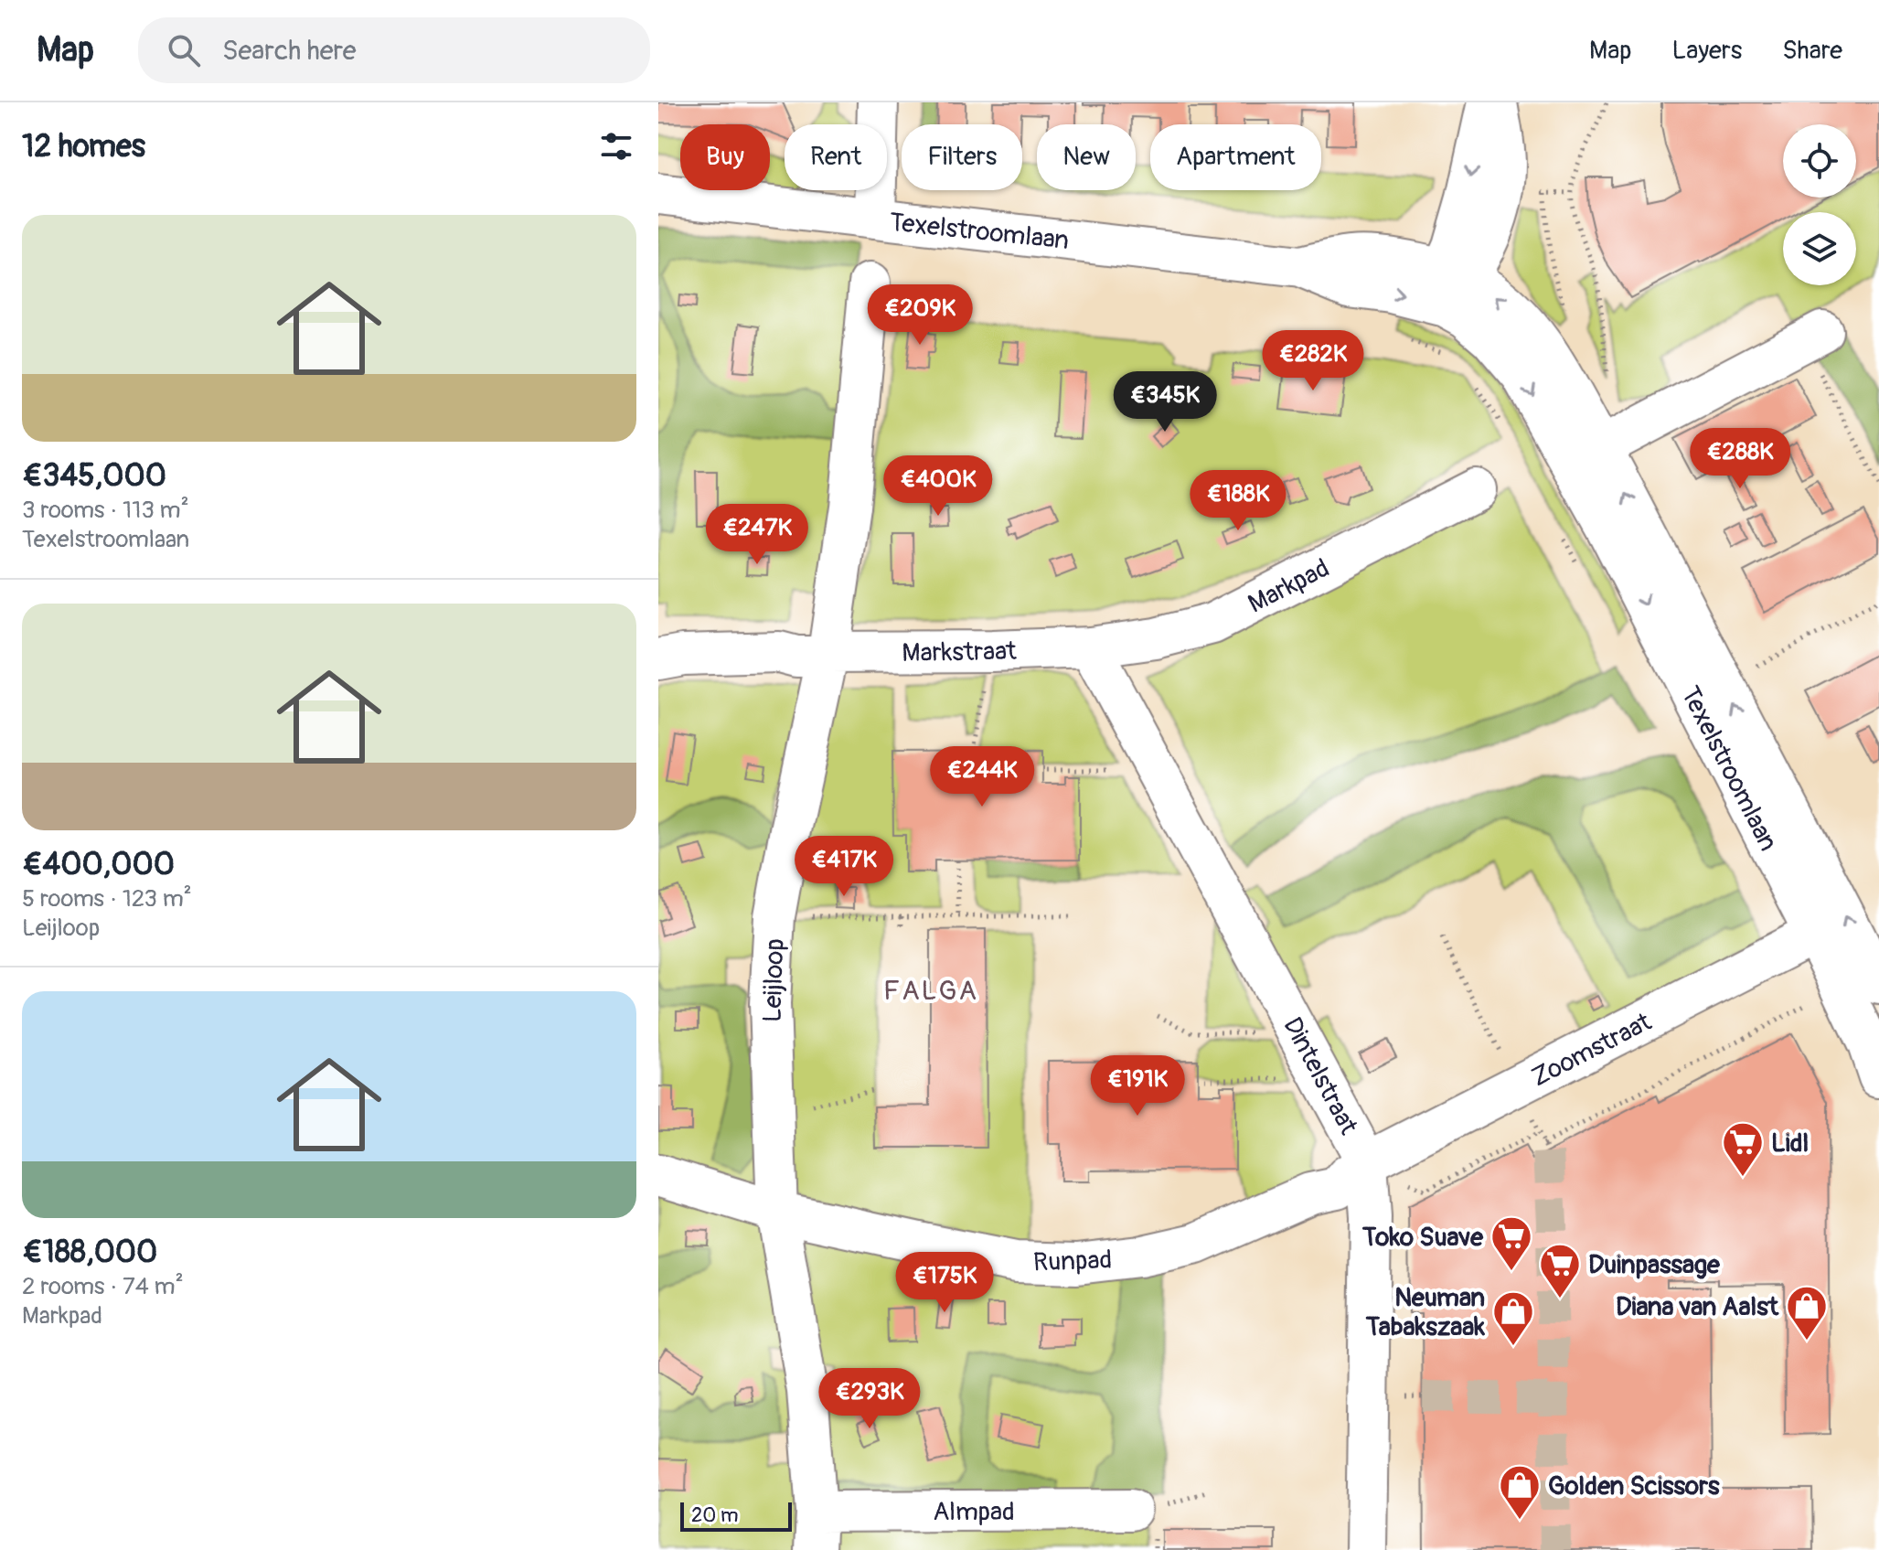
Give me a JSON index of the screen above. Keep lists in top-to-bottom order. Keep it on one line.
{"streets":{"street":["Texelstroomlaan","Markpad","Markstraat","Leijloop","Zoomstraat","Dintelstraat","Runpad","Almpad"]},"crossings":[["Texelstroomlaan","Zoomstraat"],["Markpad","Markstraat"],["Markpad","Dintelstraat"],["Markstraat","Leijloop"],["Markstraat","Dintelstraat"],["Leijloop","Runpad"],["Leijloop","Almpad"],["Zoomstraat","Dintelstraat"],["Zoomstraat","Runpad"],["Dintelstraat","Runpad"]],"districts":["FALGA"],"places":{"supermarket":["Lidl","Toko Suave","Duinpassage"],"shop":["Diana van Aalst","Neuman Tabakszaak","Golden Scissors"]},"scale_bar":"20 m","page":{"header":"Map","search":"Search here","nav":["Map","Layers","Share"],"heading":"12 homes","chip":["Buy","Rent","Filters","New","Apartment"],"list":[{"name":"€345,000","note":"3 rooms · 113 m² · Texelstroomlaan"},{"name":"€400,000","note":"5 rooms · 123 m² · Leijloop"},{"name":"€188,000","note":"2 rooms · 74 m² · Markpad"}],"price":["€209K","€282K","€345K","€288K","€400K","€188K","€247K","€244K","€417K","€191K","€175K","€293K"],"scale":"20 m"}}
